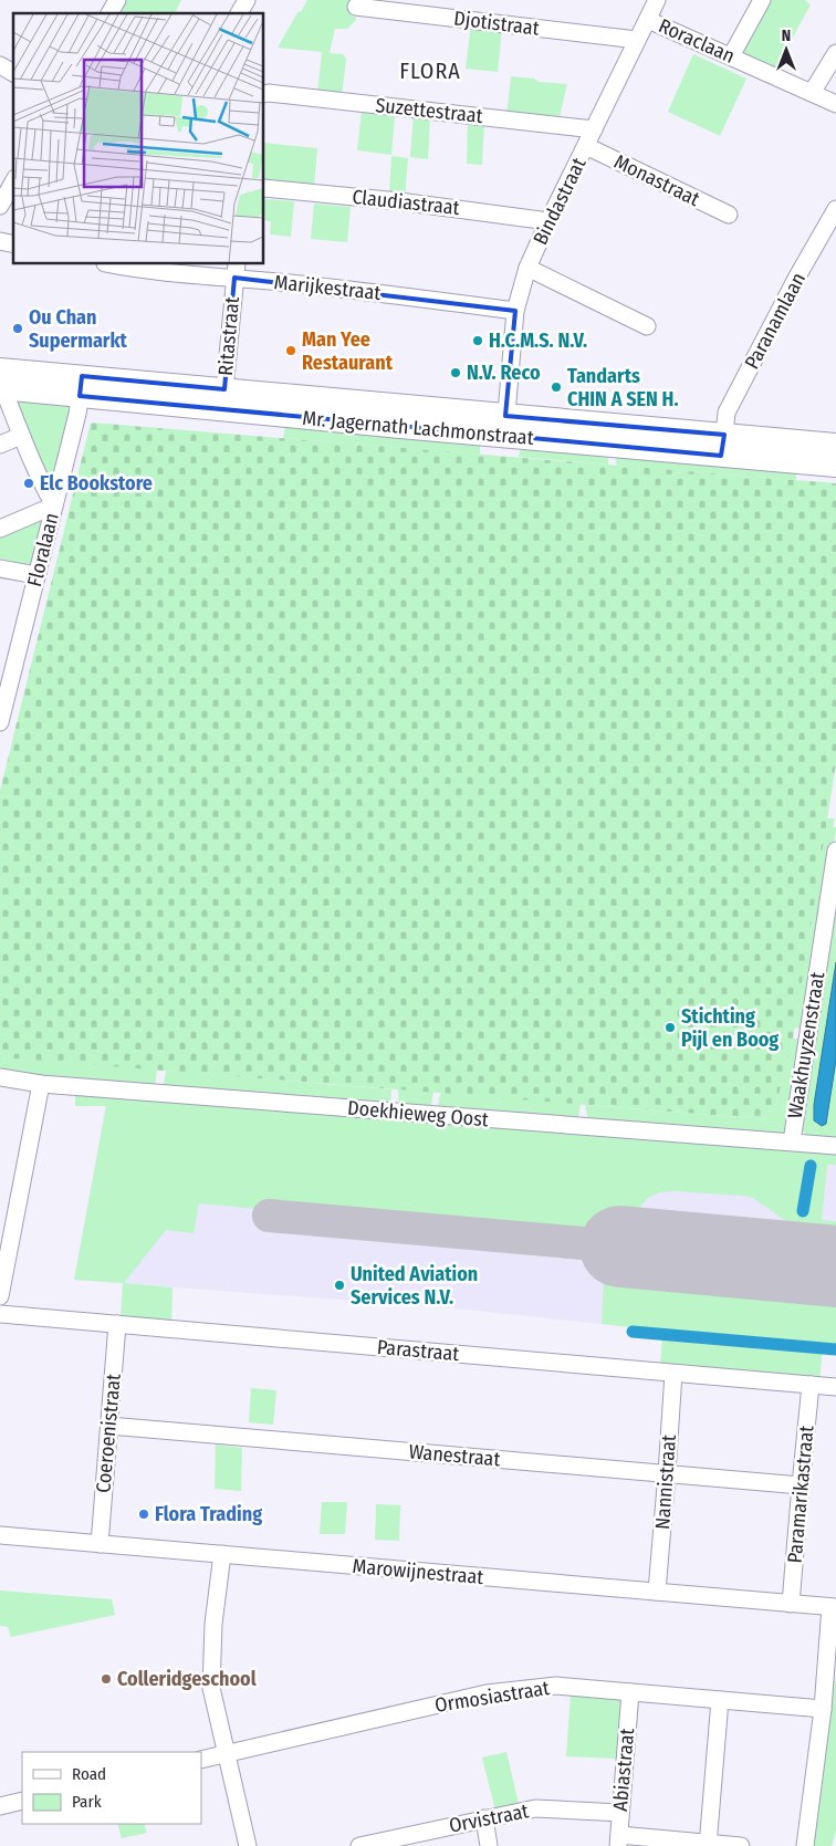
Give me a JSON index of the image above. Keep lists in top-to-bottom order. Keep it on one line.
{"streets":{"main road":["Mr. Jagernath Lachmonstraat"],"street":["Djotistraat","Roraclaan","Suzettestraat","Monastraat","Bindastraat","Claudiastraat","Marijkestraat","Paranamlaan","Ritastraat","Floralaan","Waakhuyzenstraat","Doekhieweg Oost","Parastraat","Coeroenistraat","Wanestraat","Nannistraat","Paramarikastraat","Marowijnestraat","Ormosiastraat","Abiastraat","Orvistraat"]},"crossings":[["Djotistraat","Bindastraat"],["Roraclaan","Bindastraat"],["Suzettestraat","Bindastraat"],["Monastraat","Bindastraat"],["Bindastraat","Claudiastraat"],["Bindastraat","Marijkestraat"],["Bindastraat","Mr. Jagernath Lachmonstraat"],["Marijkestraat","Ritastraat"],["Paranamlaan","Mr. Jagernath Lachmonstraat"],["Ritastraat","Mr. Jagernath Lachmonstraat"],["Mr. Jagernath Lachmonstraat","Floralaan"],["Waakhuyzenstraat","Doekhieweg Oost"],["Parastraat","Coeroenistraat"],["Parastraat","Nannistraat"],["Parastraat","Paramarikastraat"],["Coeroenistraat","Wanestraat"],["Coeroenistraat","Marowijnestraat"],["Wanestraat","Nannistraat"],["Wanestraat","Paramarikastraat"],["Nannistraat","Marowijnestraat"],["Paramarikastraat","Marowijnestraat"],["Ormosiastraat","Abiastraat"],["Abiastraat","Orvistraat"]],"districts":["FLORA"],"places":["Ou Chan Supermarkt","H.C.M.S. N.V.","Man Yee Restaurant","N.V. Reco","Tandarts CHIN A SEN H.","Elc Bookstore","Stichting Pijl en Boog","United Aviation Services N.V.","Flora Trading","Colleridgeschool"],"legend":["Road","Park"],"north":"top"}
